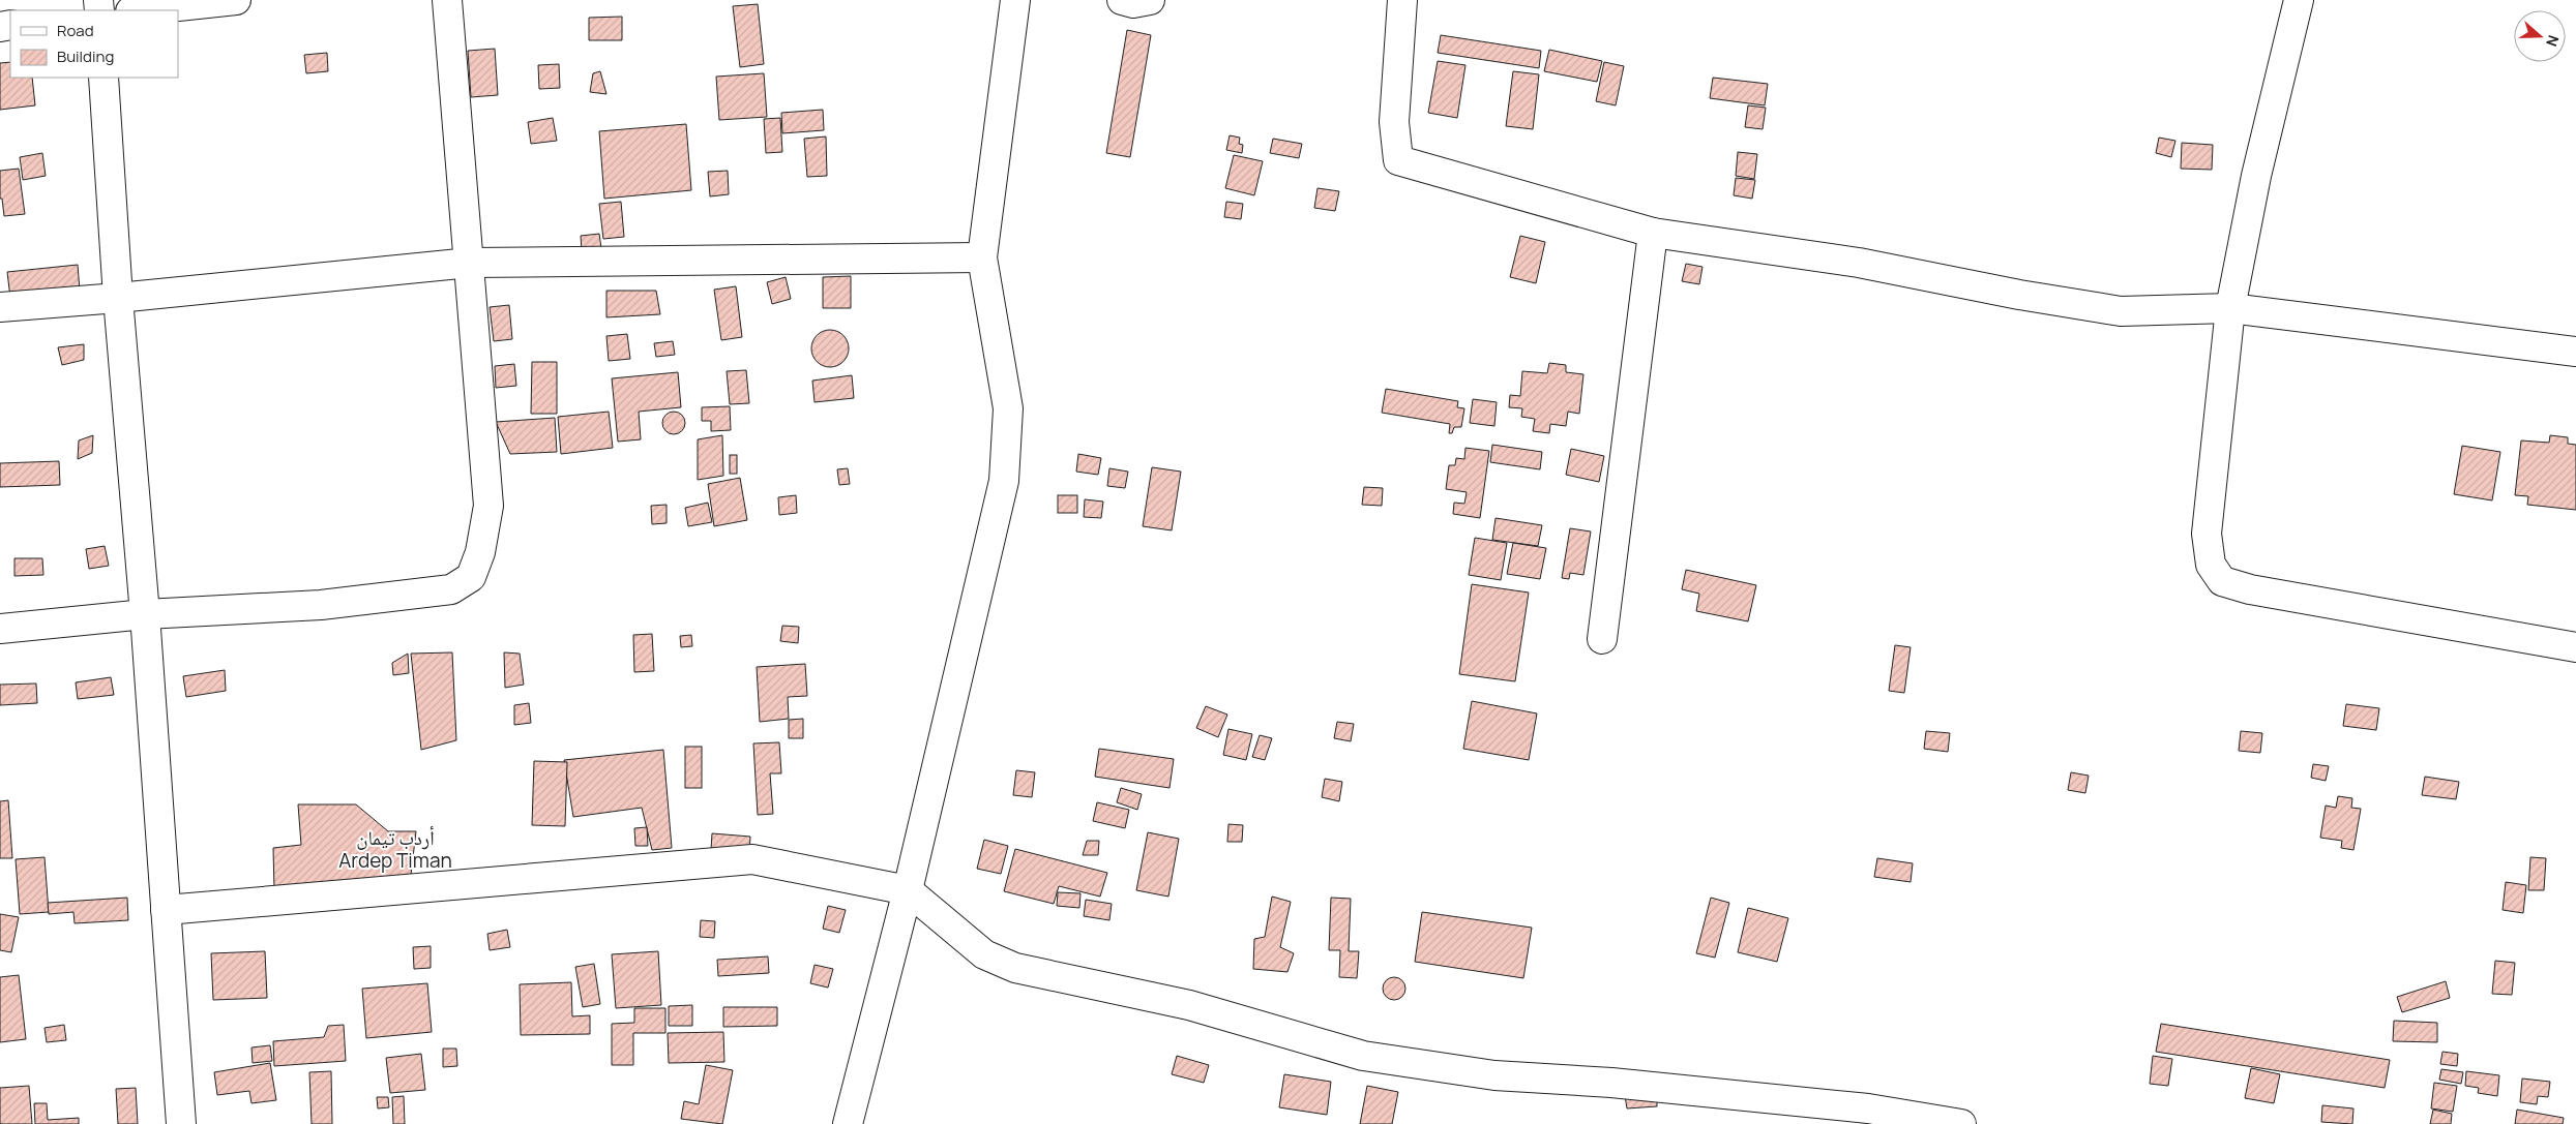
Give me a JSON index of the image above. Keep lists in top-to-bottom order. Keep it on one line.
{"districts":["أردب تيمان Ardep Timan"],"legend":["Road","Building"],"north":"right"}
